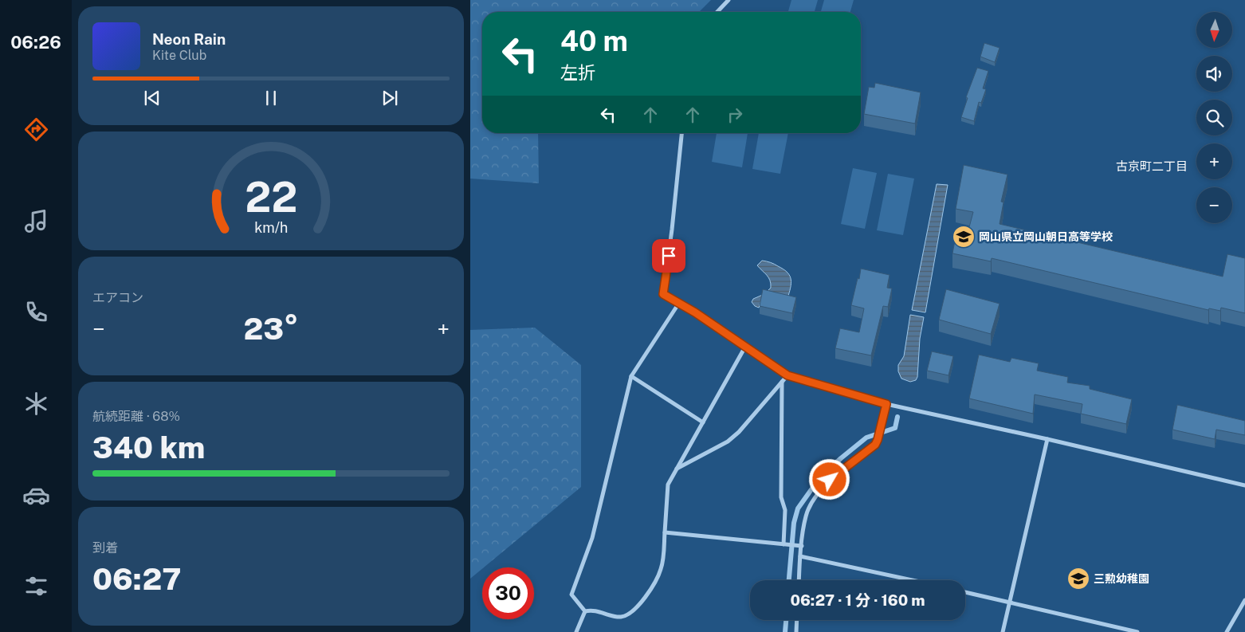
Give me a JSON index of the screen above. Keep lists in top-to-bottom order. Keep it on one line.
{"districts":["古京町二丁目"],"places":{"school or university":["岡山県立岡山朝日高等学校","三勲幼稚園"]},"north":"bottom","page":{"tabs":"06:26","map_buttons":["+","−"],"turn":["40 m","左折"],"song":["Neon Rain","Kite Club"],"tile":["エアコン",["航続距離 · 68%","340 km"],["到着","06:27"]],"heat":["−","23°","+"],"limit":"30","trip":"06:27 · 1 分 · 160 m","gauge":["22","km/h"]}}
